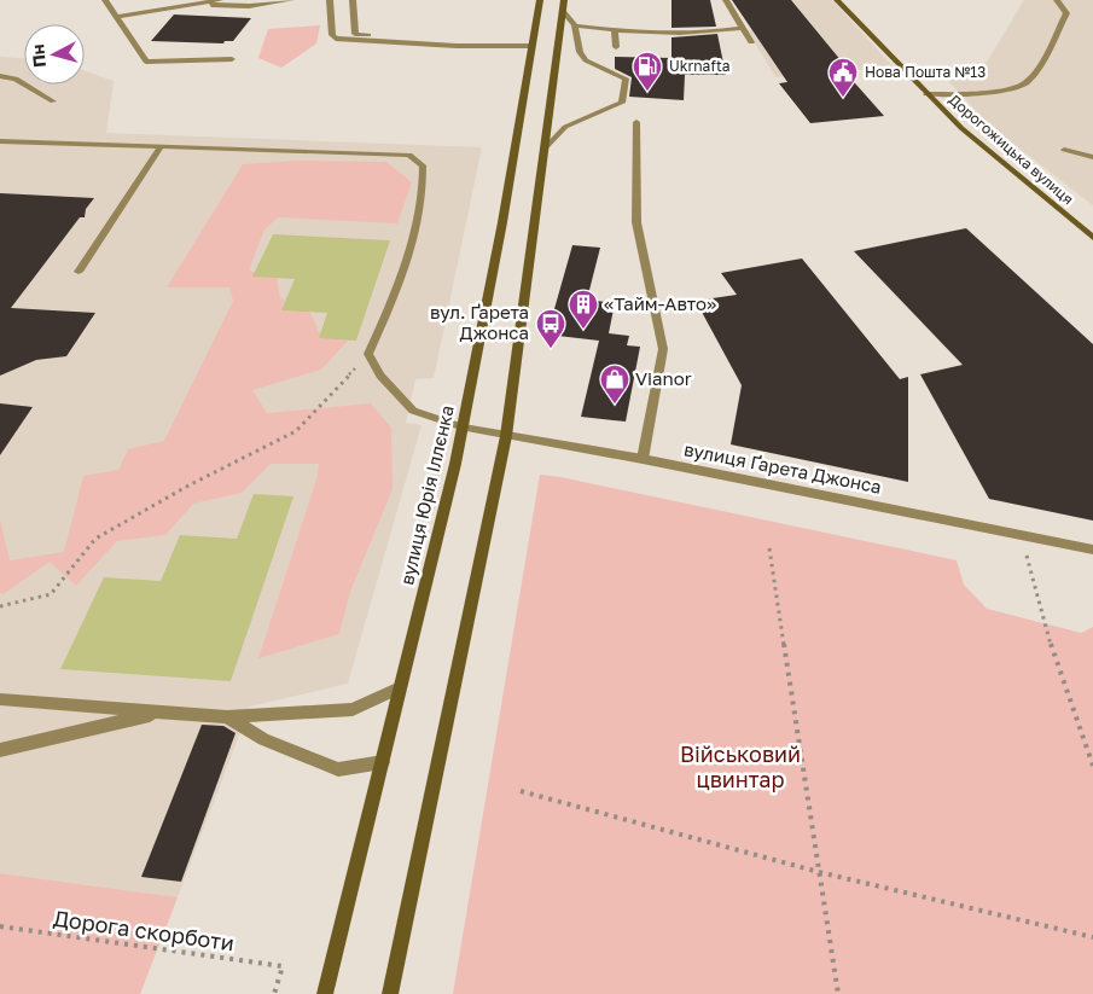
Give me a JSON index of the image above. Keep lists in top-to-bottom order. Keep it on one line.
{"streets":{"main road":["Дорогожицька вулиця","вулиця Юрія Іллєнка"],"street":["вулиця Ґарета Джонса"],"path":["Дорога скорботи"]},"crossings":[["вулиця Ґарета Джонса","вулиця Юрія Іллєнка"]],"parks":["Військовий цвинтар"],"places":{"fuel station":["Ukrnafta"],"public building":["Нова Пошта №13"],"building":["«Тайм-Авто»"],"bus stop":["вул. Ґарета Джонса"],"shop":["Vianor"]},"north":"left"}
